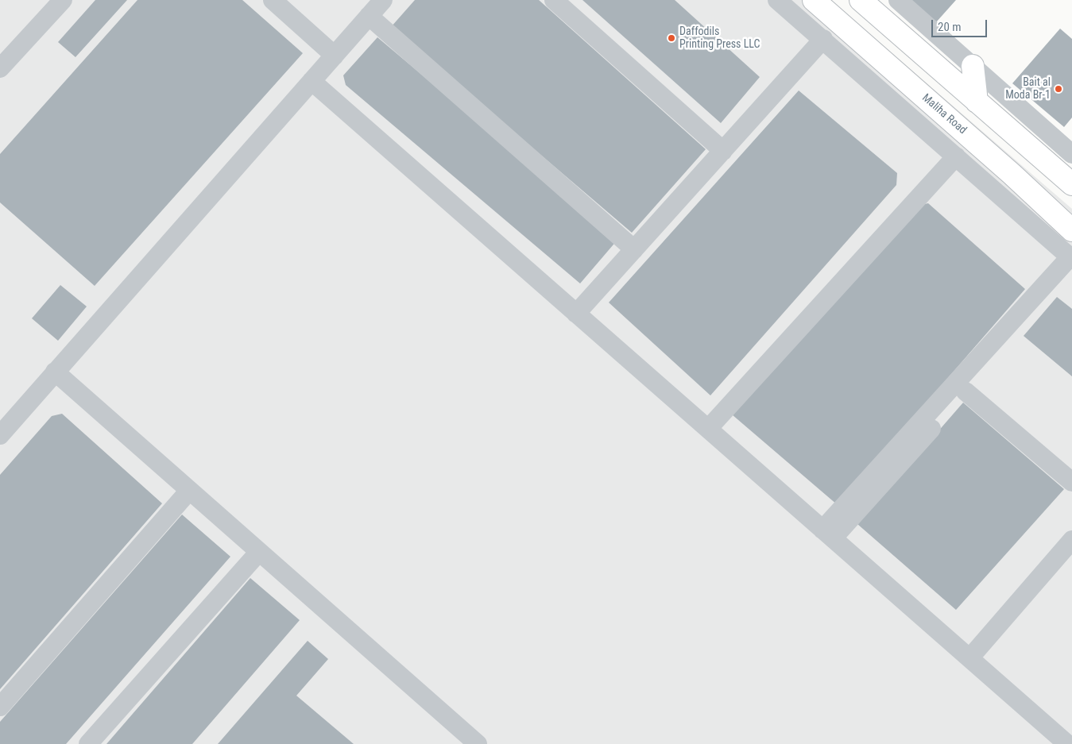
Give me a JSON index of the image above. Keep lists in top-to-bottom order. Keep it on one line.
{"streets":{"main road":["Maliha Road"]},"places":["Daffodils Printing Press LLC","Bait al Moda Br-1"],"scale_bar":"20 m"}
